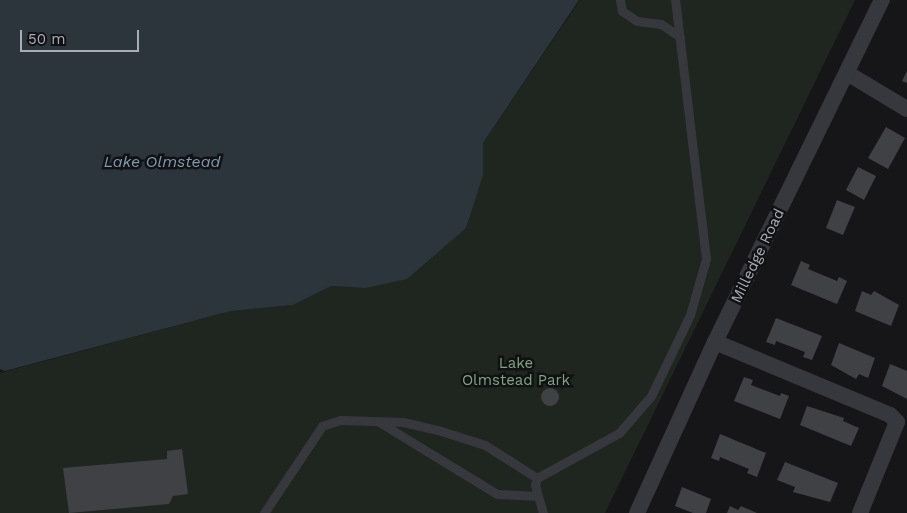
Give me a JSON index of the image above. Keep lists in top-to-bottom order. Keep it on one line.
{"streets":{"street":["Milledge Road"]},"water":["Lake Olmstead"],"parks":["Lake Olmstead Park"],"scale_bar":"50 m"}
